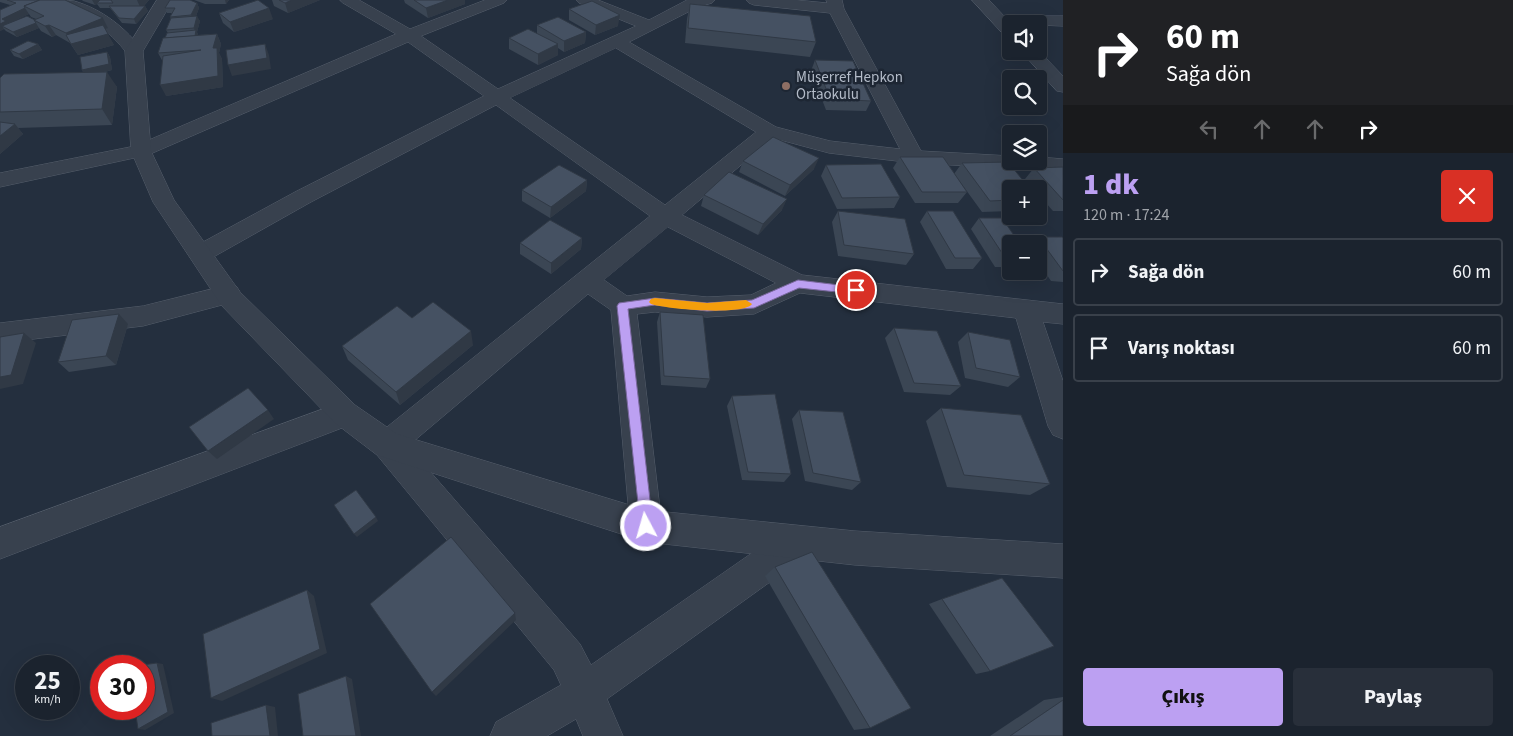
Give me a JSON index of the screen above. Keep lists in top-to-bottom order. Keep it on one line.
{"places":["Müşerref Hepkon Ortaokulu"],"page":{"turn":["60 m","Sağa dön"],"map_buttons":["+","−"],"heading":["1 dk","120 m · 17:24"],"list":[{"name":"Sağa dön","value":"60 m"},{"name":"Varış noktası","value":"60 m"}],"speed":"25 km/h","limit":"30","buttons":["Çıkış","Paylaş"]}}
